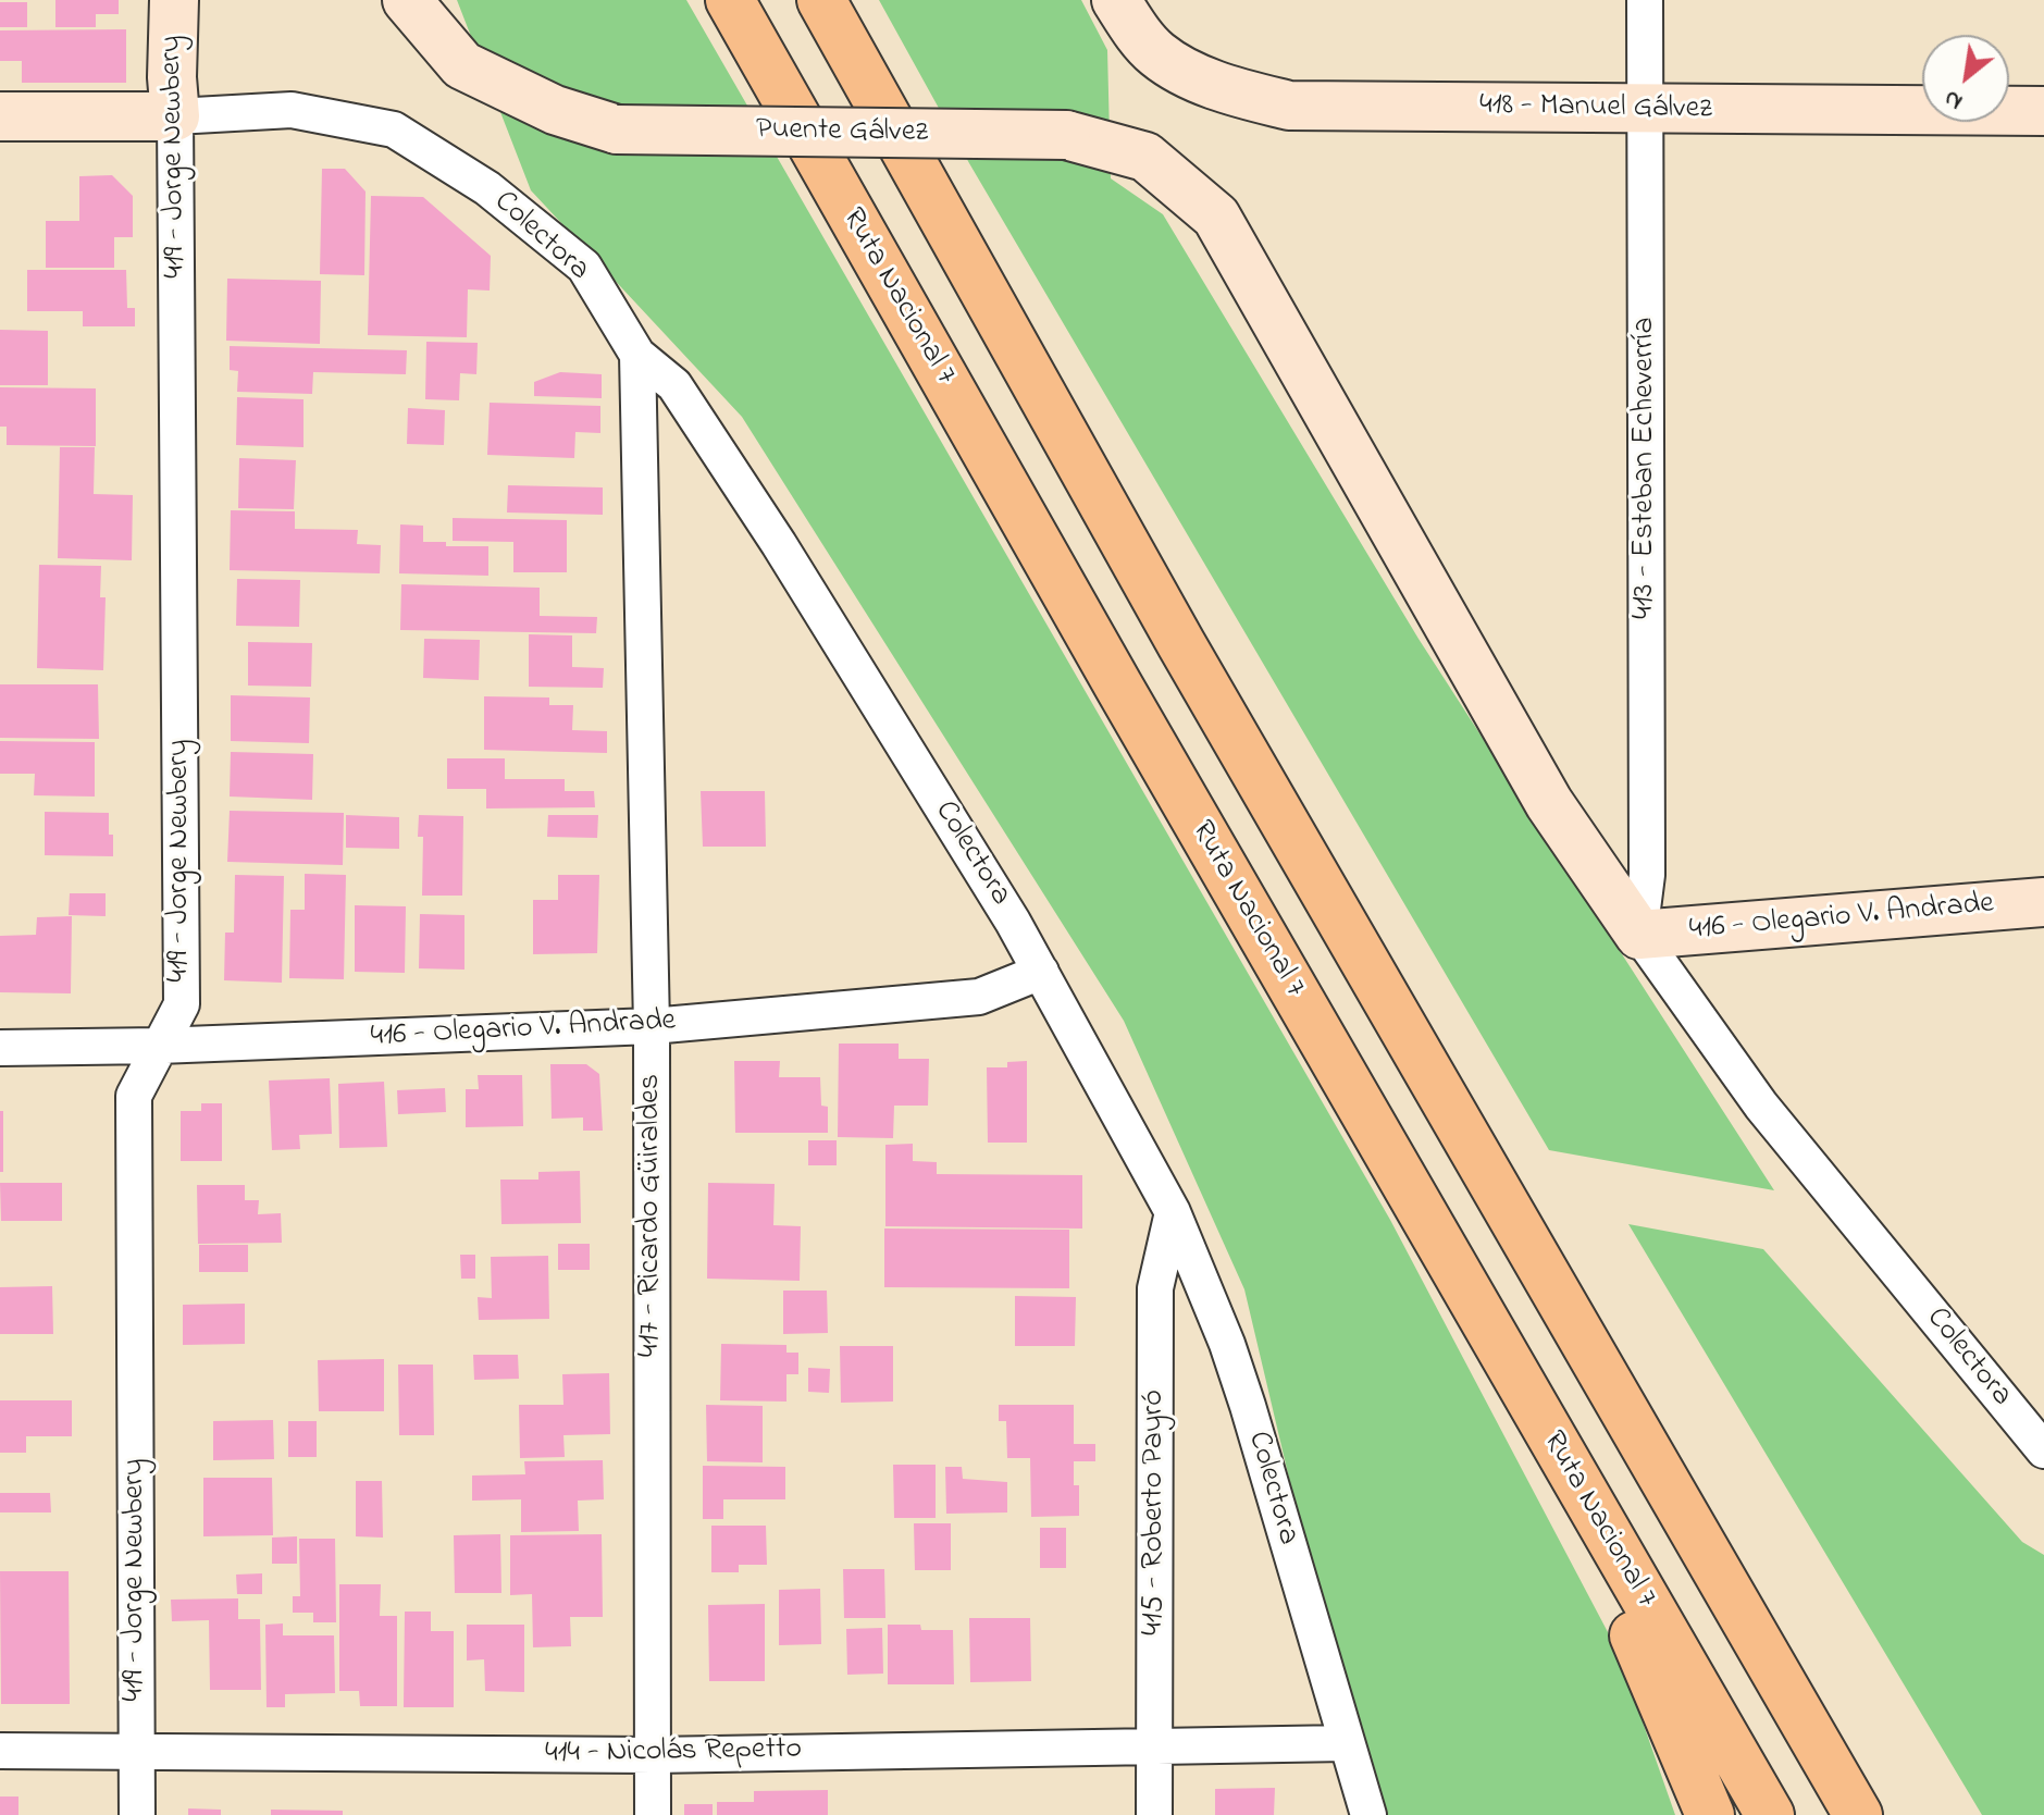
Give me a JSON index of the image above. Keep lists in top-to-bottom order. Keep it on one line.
{"streets":{"highway":["Ruta Nacional 7"],"street":["418 - Manuel Gálvez","Puente Gálvez","419 - Jorge Newbery","Colectora","413 - Esteban Echeverría","416 - Olegario V. Andrade","417 - Ricardo Güiraldes","415 - Roberto Payró","414 - Nicolás Repetto"]},"crossings":[["418 - Manuel Gálvez","413 - Esteban Echeverría"],["Puente Gálvez","Colectora"],["Puente Gálvez","413 - Esteban Echeverría"],["Puente Gálvez","416 - Olegario V. Andrade"],["419 - Jorge Newbery","Colectora"],["419 - Jorge Newbery","416 - Olegario V. Andrade"],["419 - Jorge Newbery","414 - Nicolás Repetto"],["Colectora","413 - Esteban Echeverría"],["Colectora","416 - Olegario V. Andrade"],["Colectora","417 - Ricardo Güiraldes"],["Colectora","415 - Roberto Payró"],["Colectora","414 - Nicolás Repetto"],["413 - Esteban Echeverría","416 - Olegario V. Andrade"],["416 - Olegario V. Andrade","417 - Ricardo Güiraldes"],["417 - Ricardo Güiraldes","414 - Nicolás Repetto"],["415 - Roberto Payró","414 - Nicolás Repetto"]],"north":"bottom left"}
